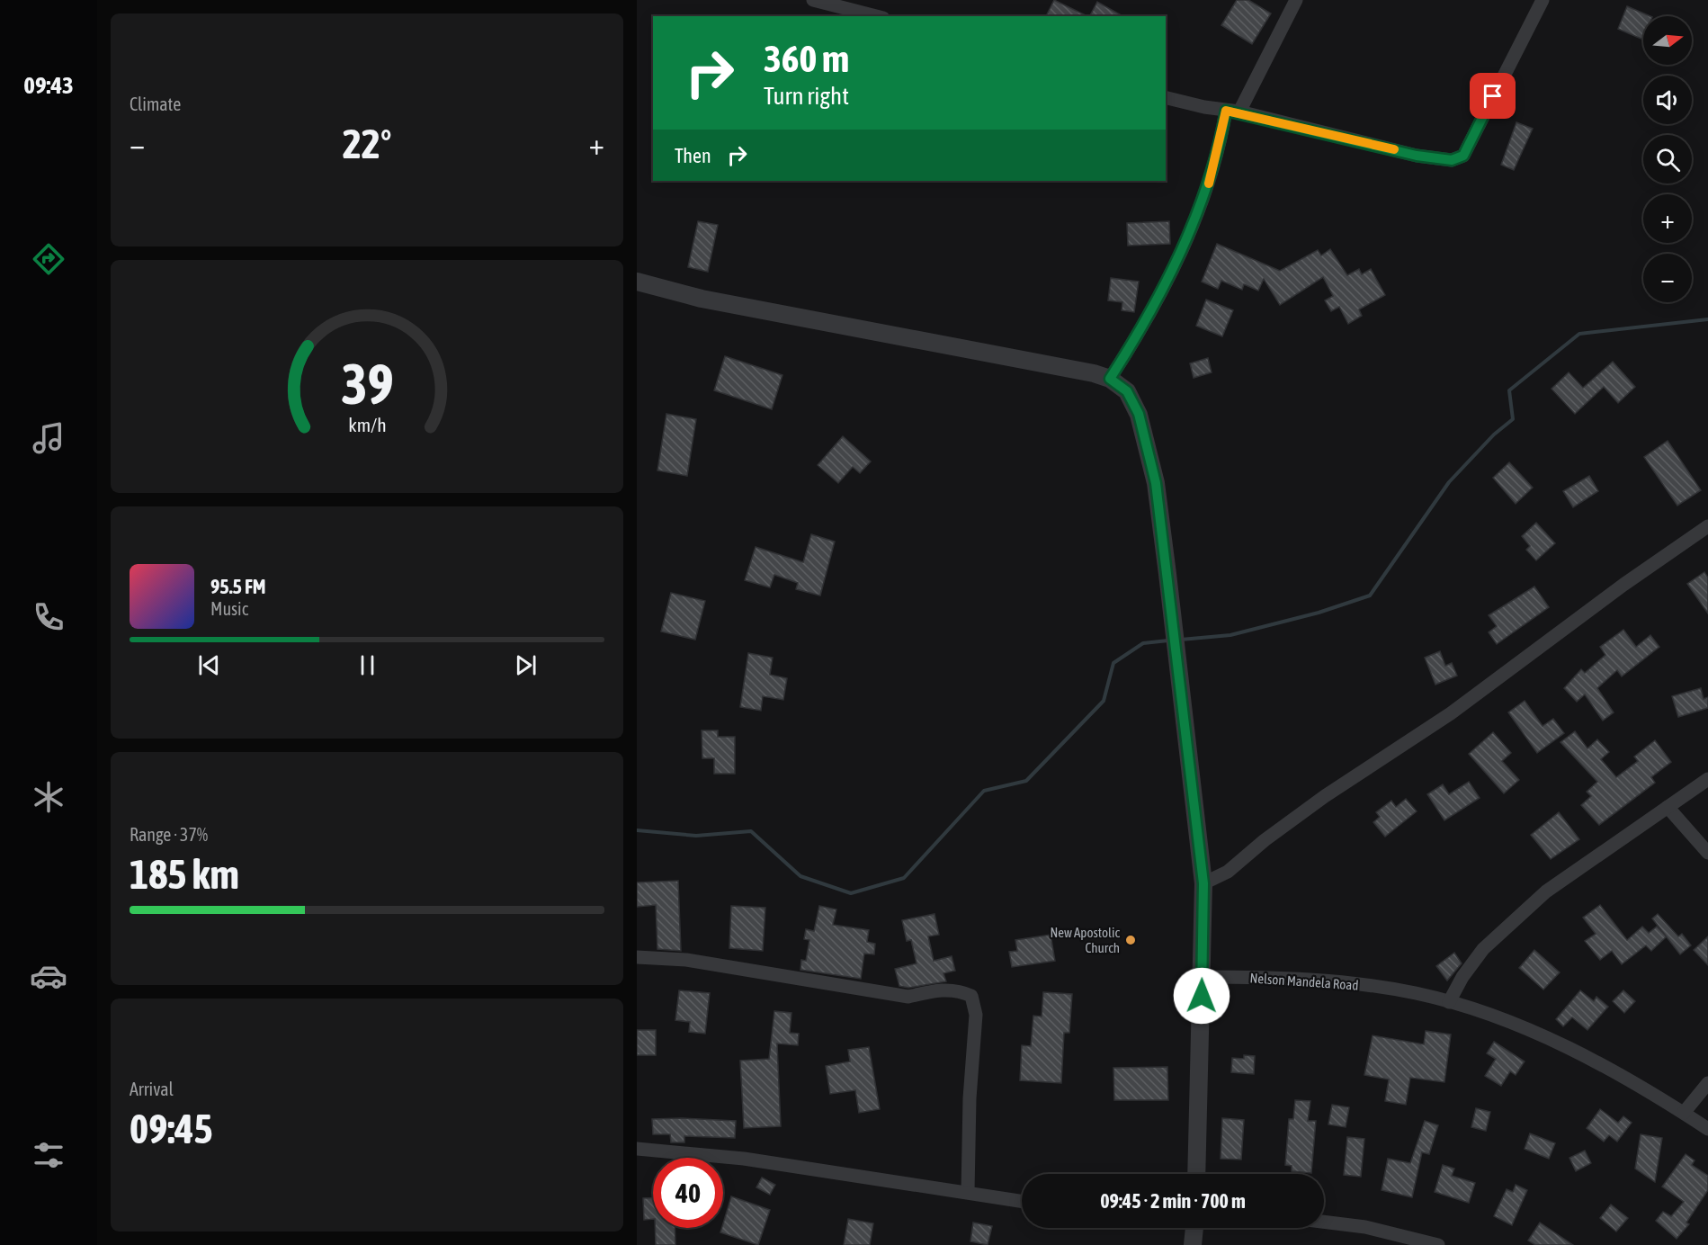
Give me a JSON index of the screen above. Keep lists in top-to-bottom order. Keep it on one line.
{"streets":{"street":["Nelson Mandela Road"]},"places":["New Apostolic Church"],"north":"right","page":{"tabs":"09:43","tile":["Climate",["Range · 37%","185 km"],["Arrival","09:45"]],"map_buttons":["+","−"],"turn":["360 m","Turn right"],"heat":["−","22°","+"],"then":"Then","song":["95.5 FM","Music"],"limit":"40","trip":"09:45 · 2 min · 700 m","gauge":["39","km/h"]}}
